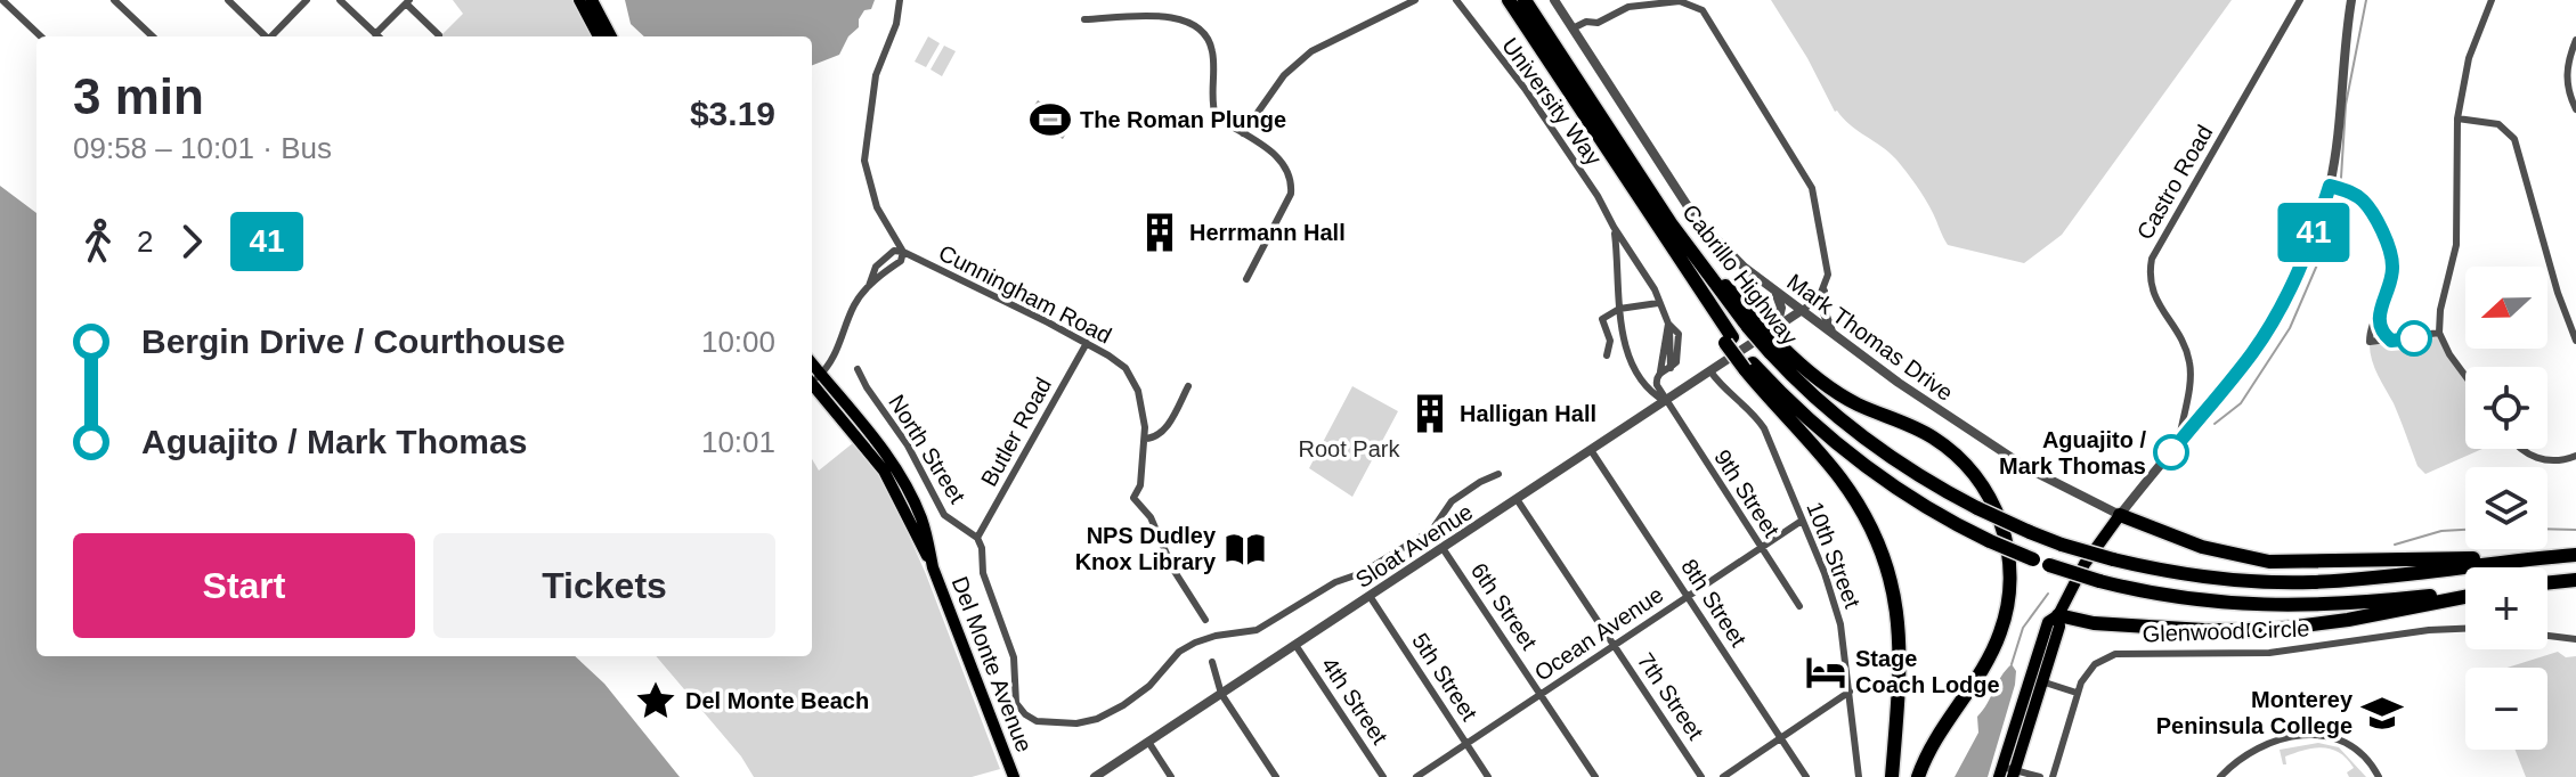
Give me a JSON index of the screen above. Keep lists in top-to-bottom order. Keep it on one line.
{"streets":{"highway":["Cabrillo Highway"],"main road":["Del Monte Avenue"],"street":["University Way","Castro Road","Cunningham Road","Mark Thomas Drive","Butler Road","North Street","9th Street","Sloat Avenue","10th Street","8th Street","6th Street","Glenwood Circle","Ocean Avenue","5th Street","7th Street","4th Street"]},"crossings":[["Cunningham Road","Butler Road"],["Cunningham Road","Del Monte Avenue"],["Mark Thomas Drive","Sloat Avenue"],["Butler Road","North Street"],["9th Street","Sloat Avenue"],["9th Street","Ocean Avenue"],["Sloat Avenue","10th Street"],["Sloat Avenue","8th Street"],["Sloat Avenue","6th Street"],["Sloat Avenue","5th Street"],["Sloat Avenue","7th Street"],["Sloat Avenue","4th Street"],["10th Street","Ocean Avenue"],["8th Street","Ocean Avenue"],["6th Street","Ocean Avenue"],["Ocean Avenue","5th Street"],["Ocean Avenue","7th Street"]],"parks":["Root Park"],"places":{"sports":["The Roman Plunge"],"building":["Herrmann Hall","Halligan Hall"],"other":["Aguajito / Mark Thomas"],"library":["NPS Dudley Knox Library"],"hotel":["Stage Coach Lodge"],"place":["Del Monte Beach"],"school or university":["Monterey Peninsula College"]},"lines":["bus line 41"],"north":"left","page":{"on_map":"41","heading":["3 min","09:58 – 10:01 · Bus","$3.19"],"legs":["2","41"],"map_buttons":["+","−"],"list":[{"name":"Bergin Drive / Courthouse","value":"10:00"},{"name":"Aguajito / Mark Thomas","value":"10:01"}],"buttons":["Start","Tickets"]}}
